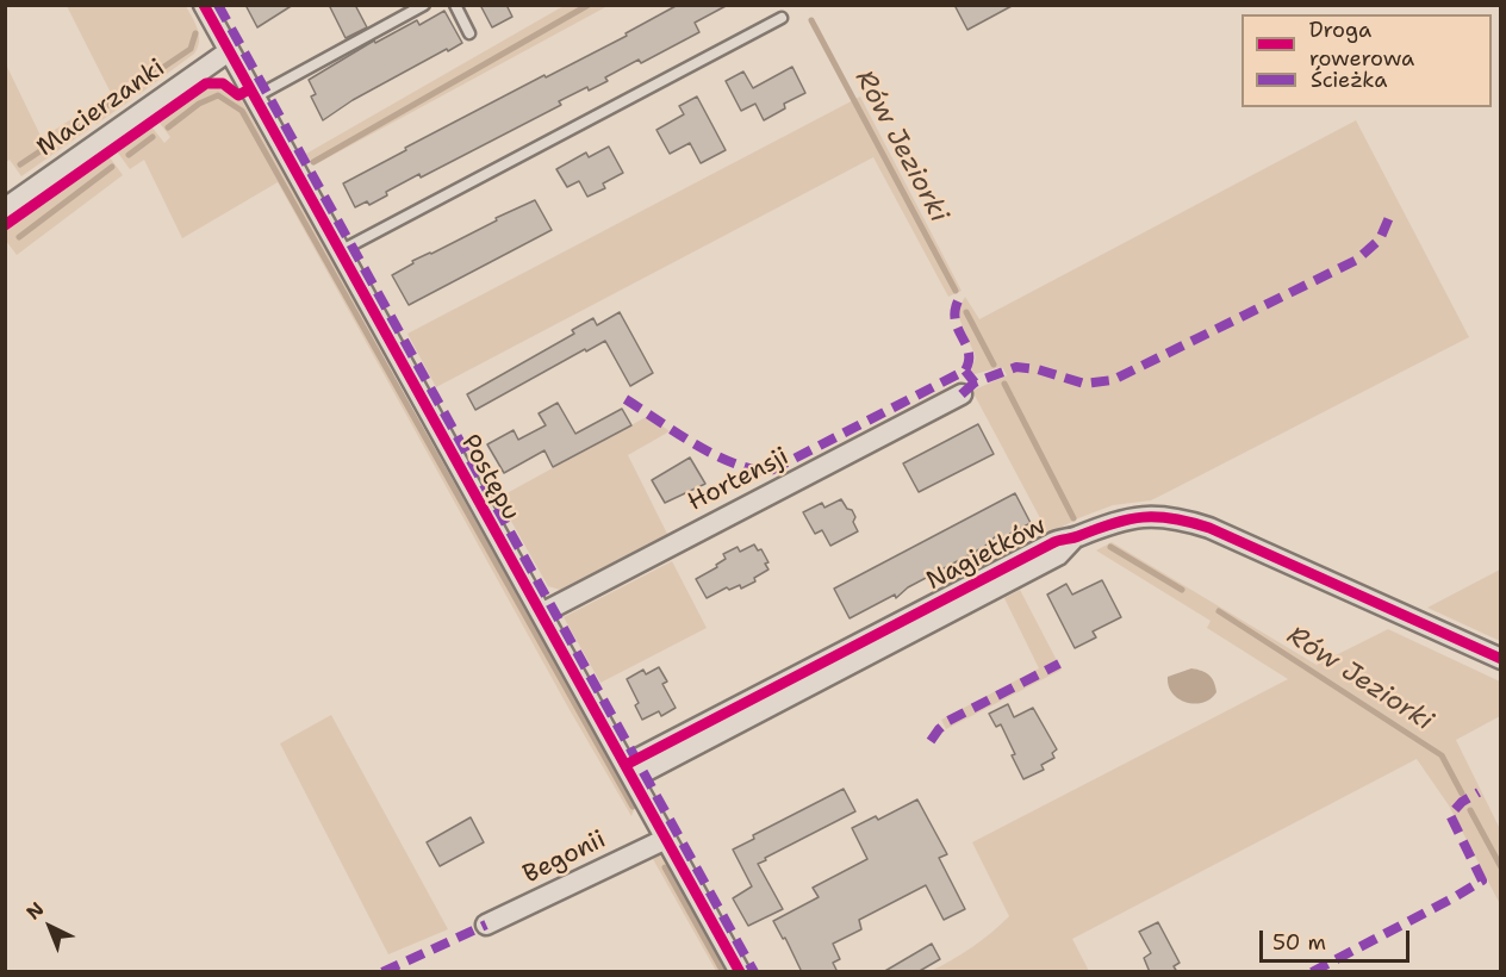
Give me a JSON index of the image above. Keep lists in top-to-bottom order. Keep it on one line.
{"streets":{"street":["Macierzanki","Postępu","Hortensji","Nagietków","Begonii"]},"crossings":[["Macierzanki","Postępu"],["Postępu","Hortensji"],["Postępu","Nagietków"],["Postępu","Begonii"]],"water":["Rów Jeziorki"],"legend":["Droga rowerowa","Ścieżka"],"scale_bar":"50 m","north":"top left"}
